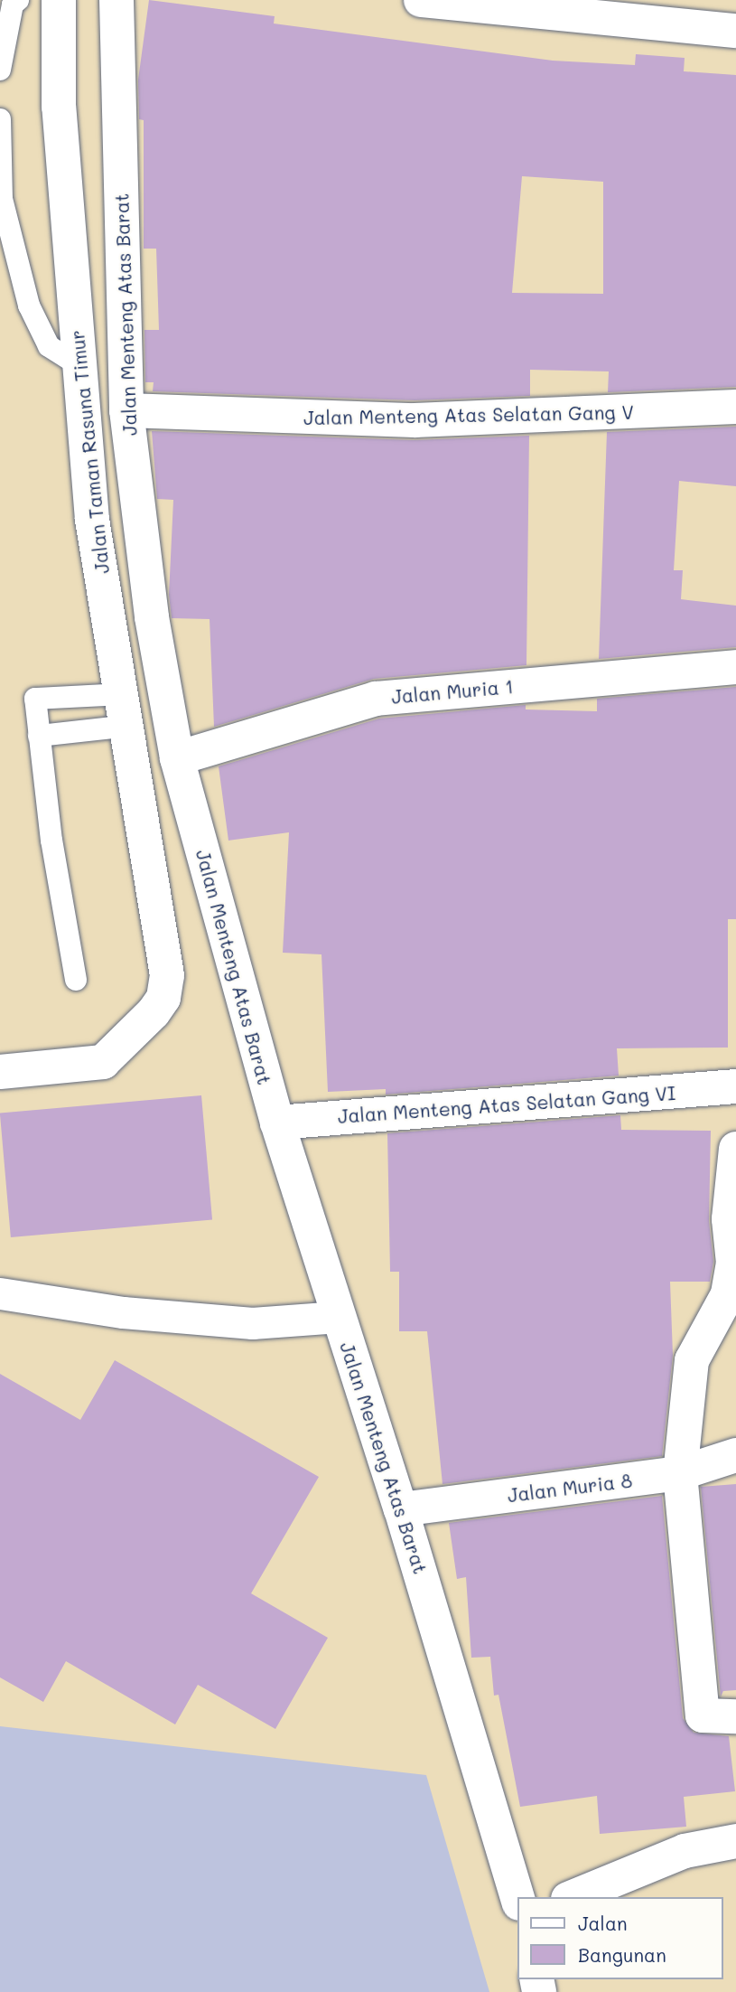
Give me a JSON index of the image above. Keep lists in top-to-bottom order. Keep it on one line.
{"streets":{"street":["Jalan Menteng Atas Barat","Jalan Menteng Atas Selatan Gang V","Jalan Taman Rasuna Timur","Jalan Muria 1","Jalan Menteng Atas Selatan Gang VI","Jalan Muria 8"]},"crossings":[["Jalan Menteng Atas Barat","Jalan Menteng Atas Selatan Gang V"],["Jalan Menteng Atas Barat","Jalan Muria 1"],["Jalan Menteng Atas Barat","Jalan Menteng Atas Selatan Gang VI"],["Jalan Menteng Atas Barat","Jalan Muria 8"]],"legend":["Jalan","Bangunan"]}
